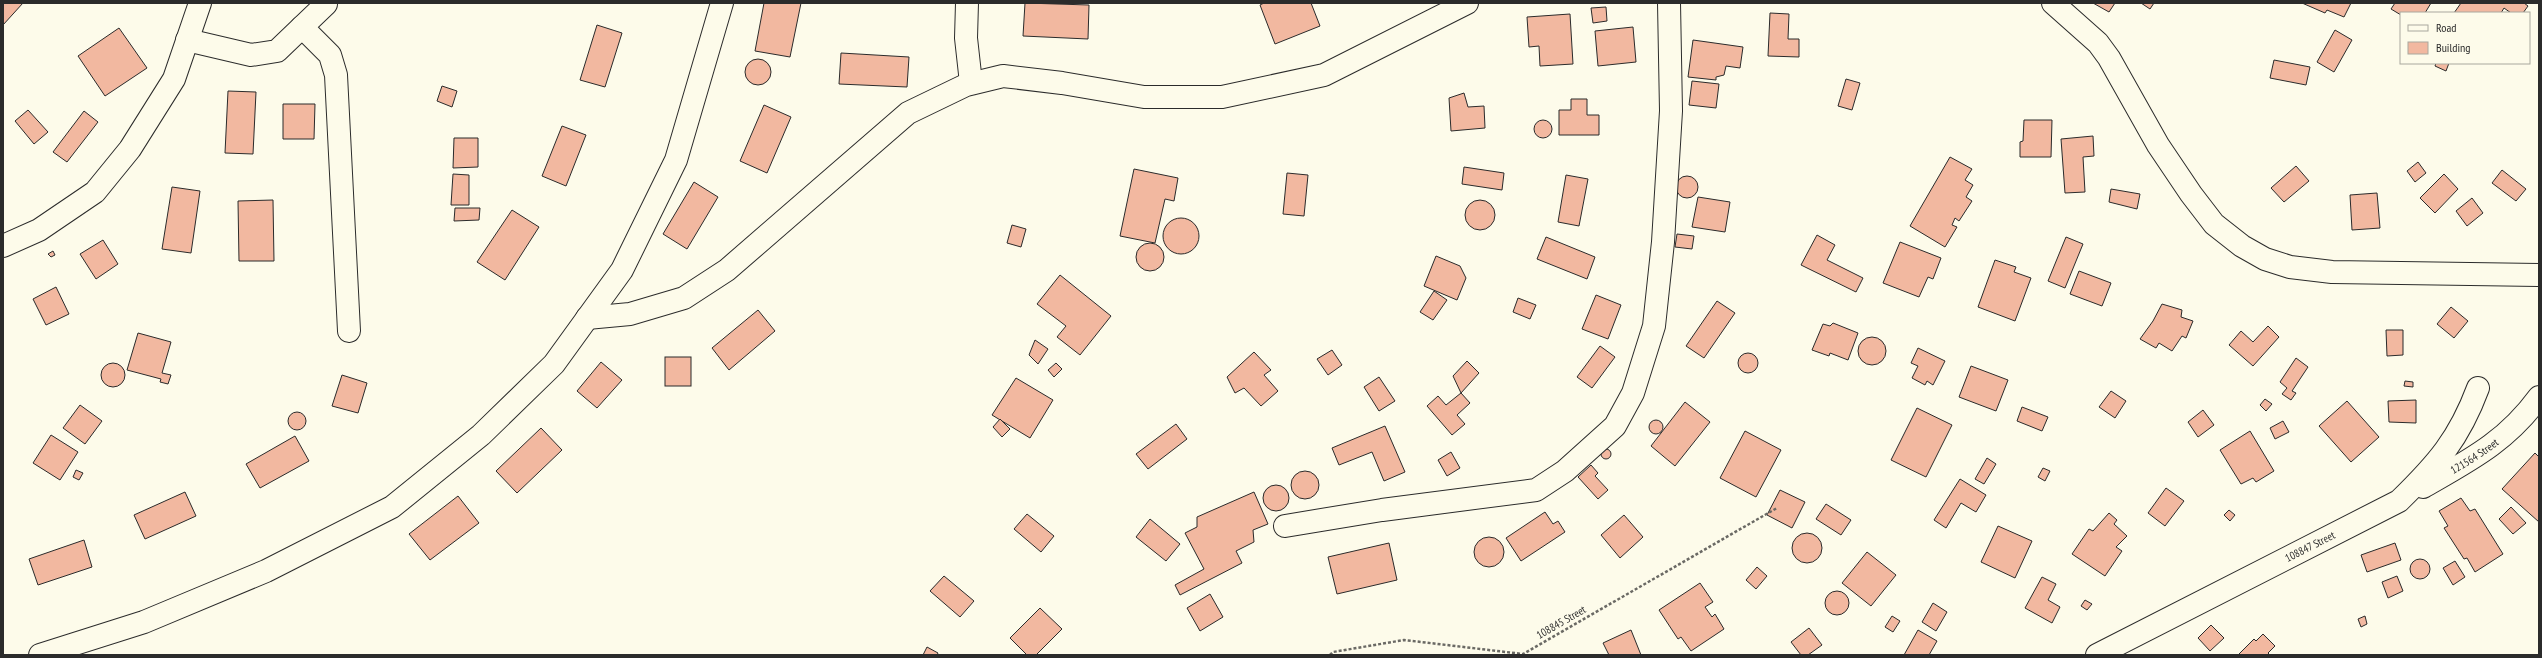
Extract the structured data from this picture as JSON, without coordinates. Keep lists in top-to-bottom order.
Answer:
{
  "streets": {
    "street": ["121564 Street", "108847 Street"],
    "path": ["108845 Street"]
  },
  "crossings": [
    ["121564 Street", "108847 Street"]
  ],
  "legend": ["Road", "Building"]
}
